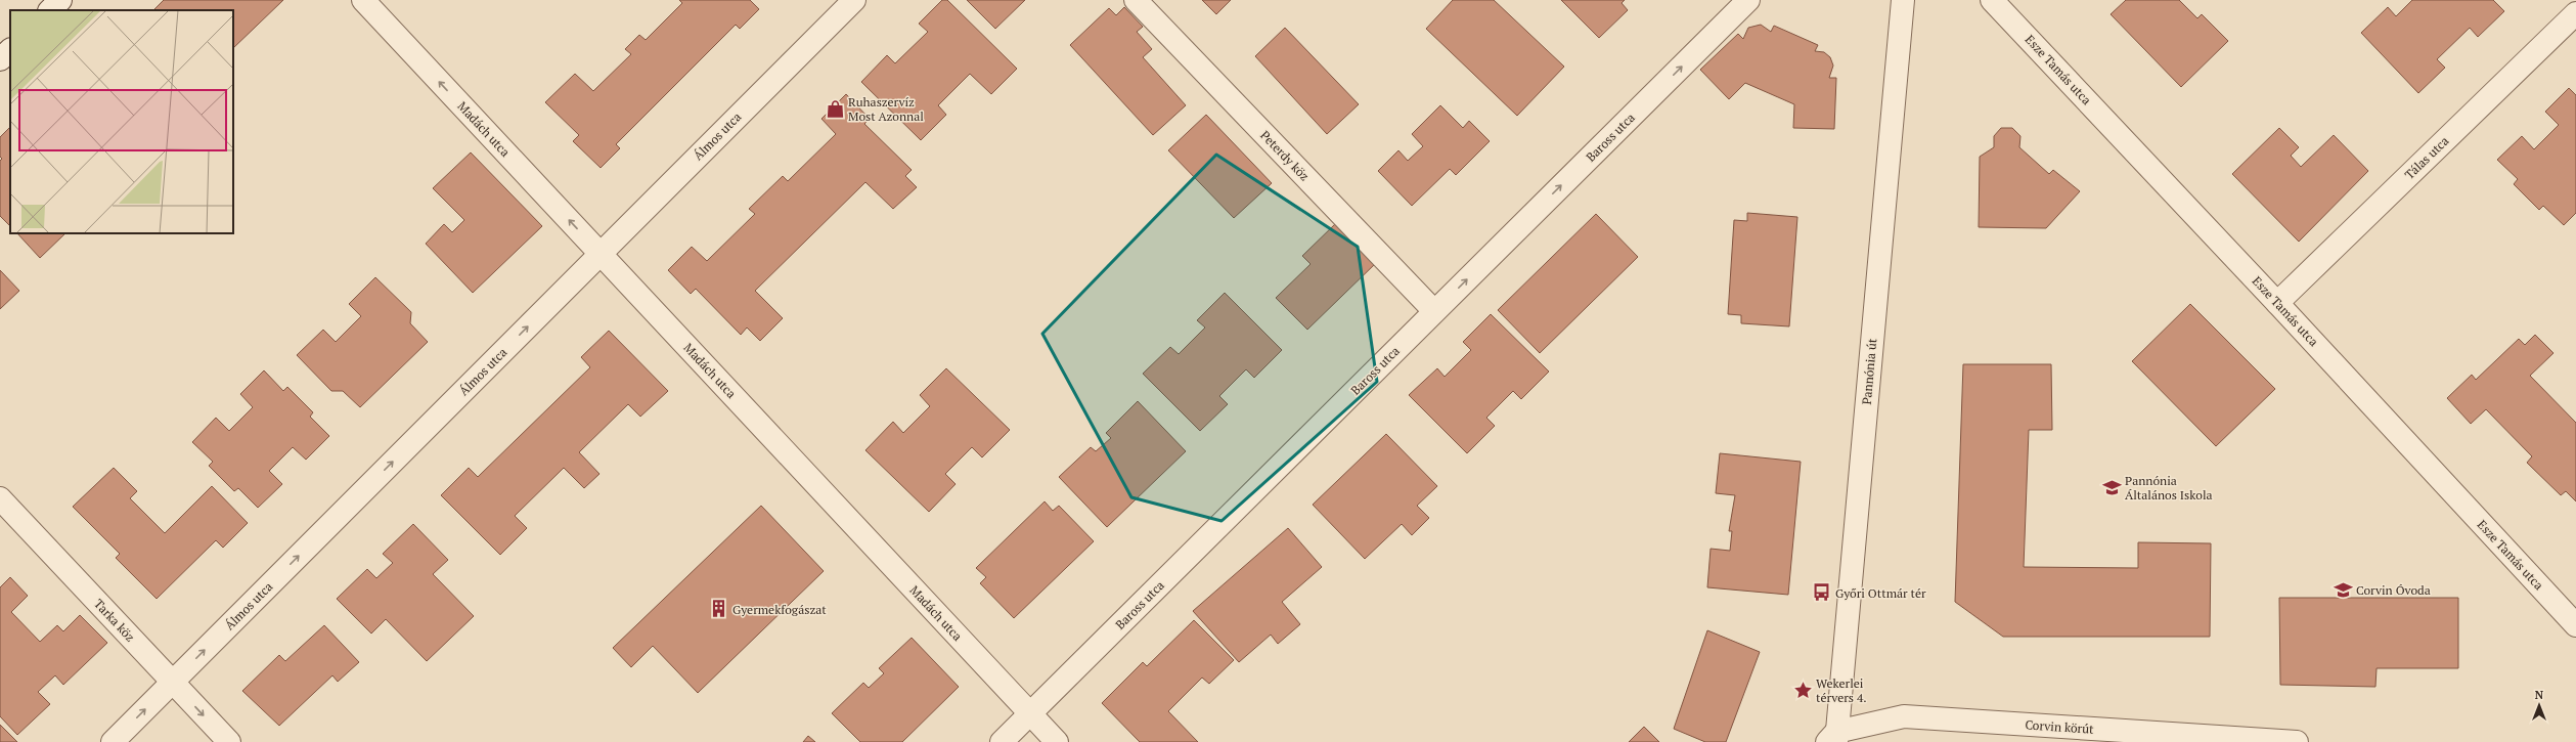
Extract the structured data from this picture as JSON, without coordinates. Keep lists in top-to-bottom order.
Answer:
{
  "streets": {
    "street": [
      "Esze Tamás utca",
      "Madách utca",
      "Álmos utca",
      "Baross utca",
      "Peterdy köz",
      "Tálas utca",
      "Pannónia út",
      "Tarka köz",
      "Corvin körút"
    ]
  },
  "crossings": [
    ["Esze Tamás utca", "Tálas utca"],
    ["Madách utca", "Álmos utca"],
    ["Madách utca", "Baross utca"],
    ["Álmos utca", "Tarka köz"],
    ["Baross utca", "Peterdy köz"],
    ["Pannónia út", "Corvin körút"]
  ],
  "one_way": ["Álmos utca", "Baross utca"],
  "places": {
    "shop": ["Ruhaszervíz Most Azonnal"],
    "school or university": ["Pannónia Általános Iskola", "Corvin Óvoda"],
    "bus stop": ["Győri Ottmár tér"],
    "building": ["Gyermekfogászat"],
    "place": ["Wekerlei térvers 4."]
  },
  "north": "top"
}
